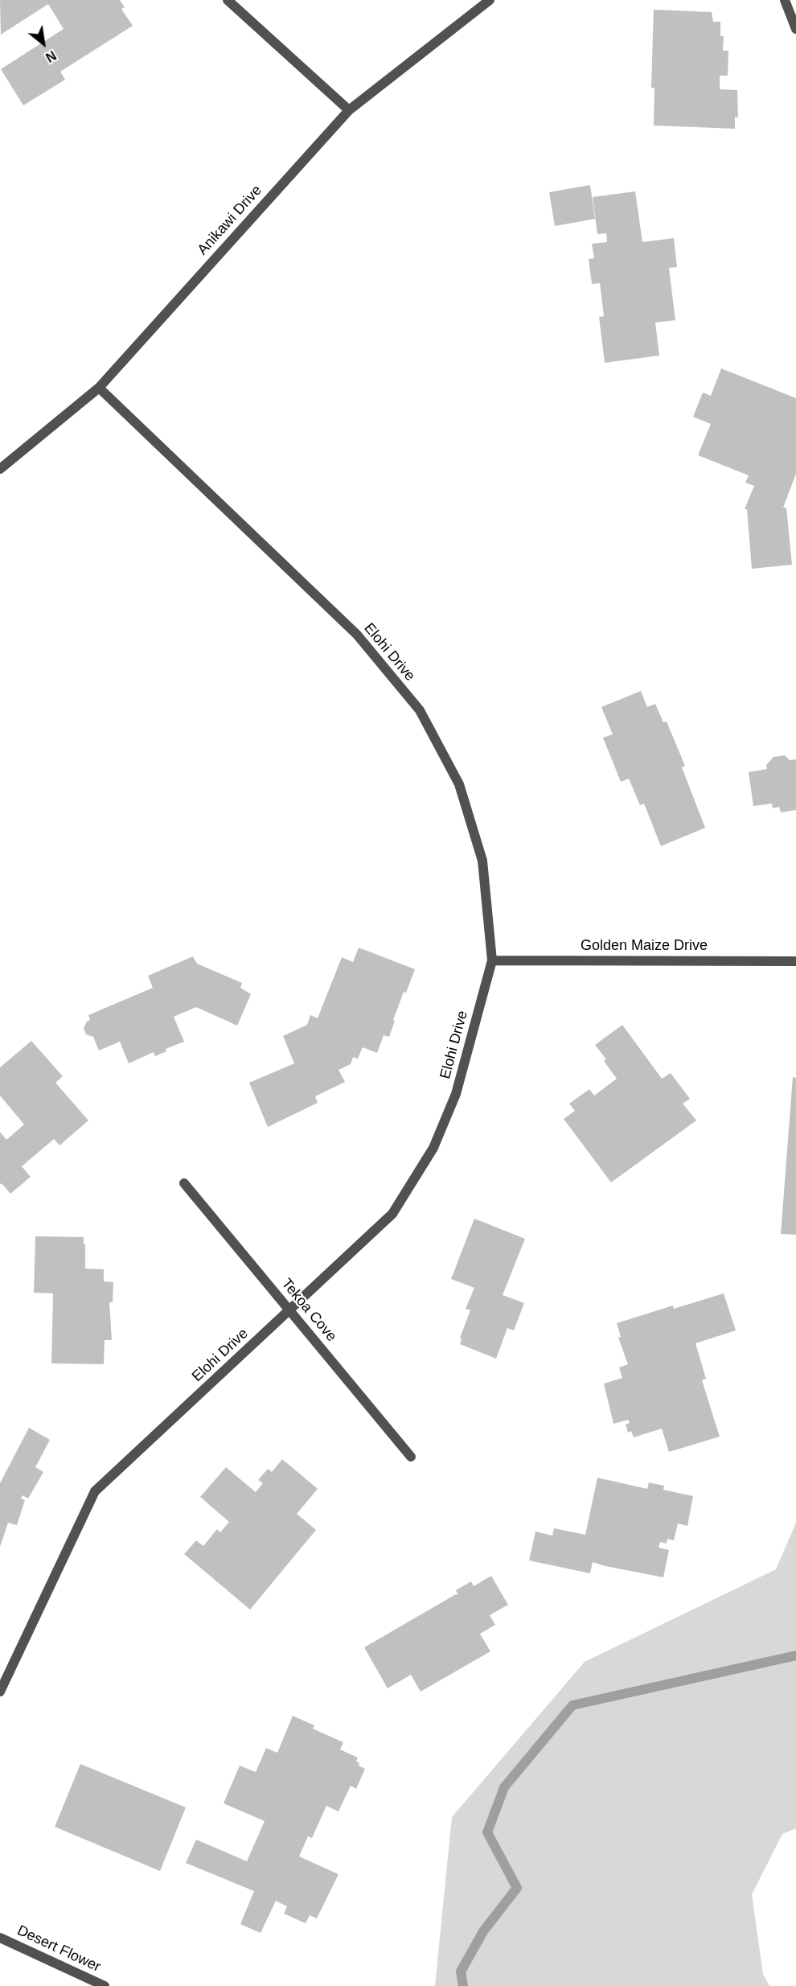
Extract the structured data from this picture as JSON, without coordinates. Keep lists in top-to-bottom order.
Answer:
{
  "streets": {
    "street": [
      "Anikawi Drive",
      "Elohi Drive",
      "Golden Maize Drive",
      "Tekoa Cove",
      "Desert Flower"
    ]
  },
  "crossings": [
    ["Anikawi Drive", "Elohi Drive"],
    ["Elohi Drive", "Golden Maize Drive"],
    ["Elohi Drive", "Tekoa Cove"]
  ],
  "north": "bottom right"
}
